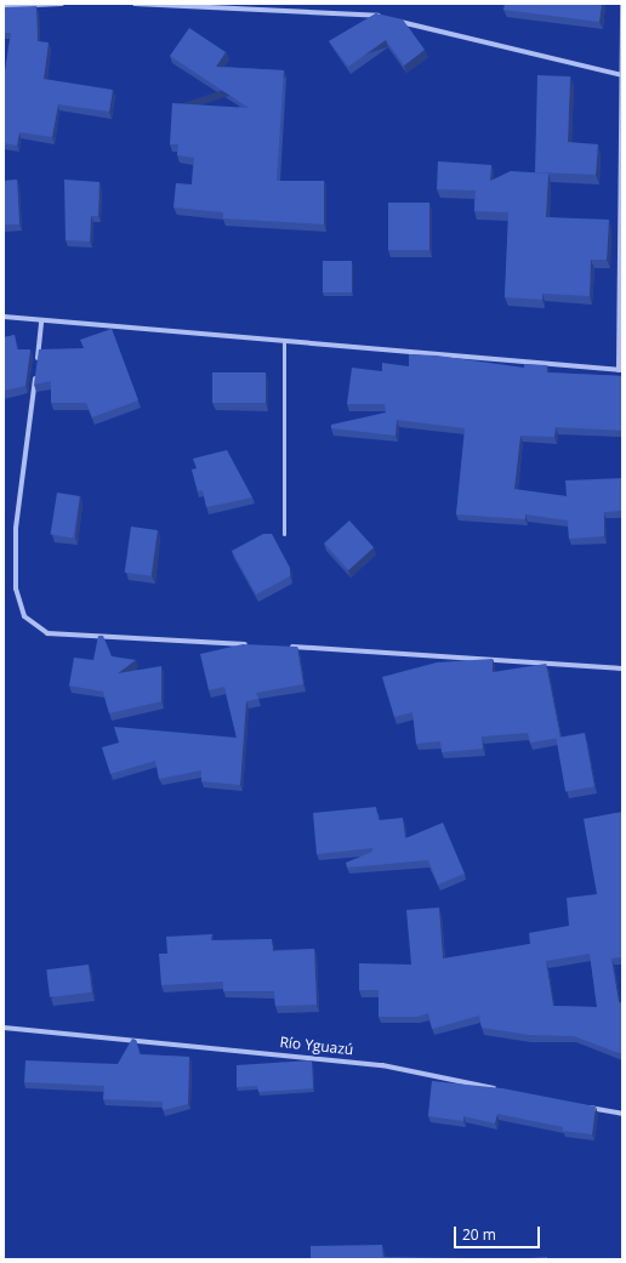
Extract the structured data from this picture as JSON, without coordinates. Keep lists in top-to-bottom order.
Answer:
{
  "streets": {
    "street": ["Río Yguazú"]
  },
  "scale_bar": "20 m"
}
